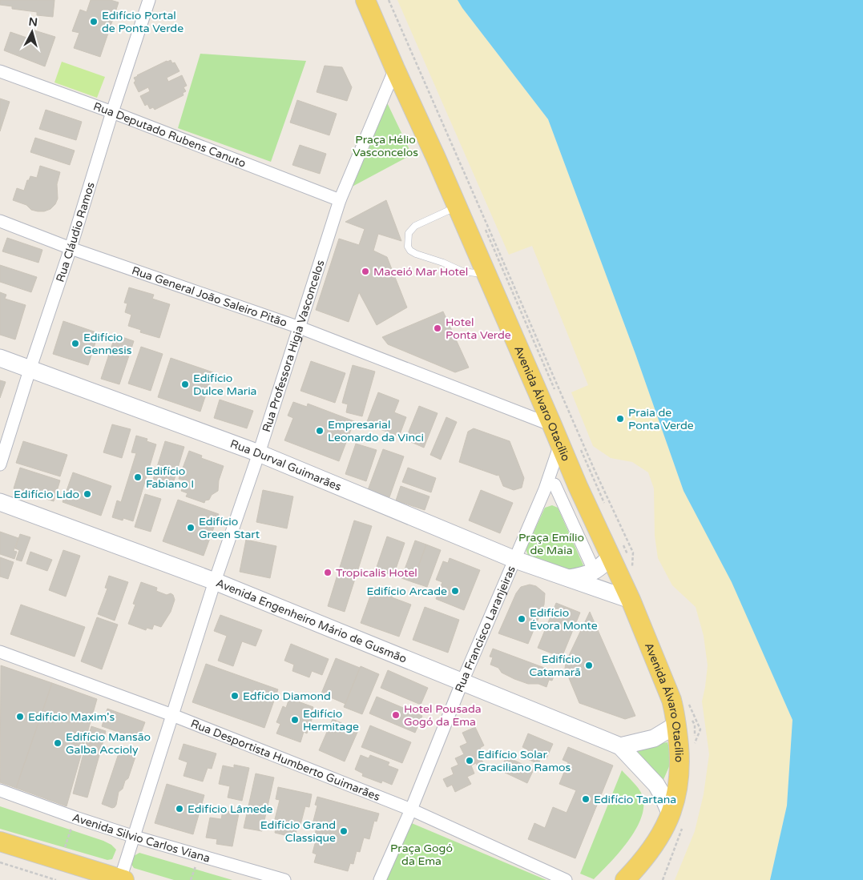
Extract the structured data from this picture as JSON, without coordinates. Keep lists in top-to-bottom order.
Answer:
{
  "streets": {
    "main road": ["Avenida Álvaro Otacílio"],
    "street": [
      "Rua Deputado Rubens Canuto",
      "Rua Cláudio Ramos",
      "Rua General João Saleiro Pitão",
      "Rua Professora Higia Vasconcelos",
      "Rua Durval Guimarães",
      "Avenida Engenheiro Mário de Gusmão",
      "Rua Francisco Laranjeiras",
      "Rua Desportista Humberto Guimarães",
      "Avenida Silvio Carlos Viana"
    ]
  },
  "crossings": [
    ["Rua Deputado Rubens Canuto", "Rua Cláudio Ramos"],
    ["Rua Deputado Rubens Canuto", "Rua Professora Higia Vasconcelos"],
    ["Rua Cláudio Ramos", "Rua General João Saleiro Pitão"],
    ["Rua Cláudio Ramos", "Rua Durval Guimarães"],
    ["Rua General João Saleiro Pitão", "Rua Professora Higia Vasconcelos"],
    ["Rua General João Saleiro Pitão", "Avenida Álvaro Otacílio"],
    ["Rua Professora Higia Vasconcelos", "Avenida Álvaro Otacílio"],
    ["Rua Professora Higia Vasconcelos", "Rua Durval Guimarães"],
    ["Rua Professora Higia Vasconcelos", "Avenida Engenheiro Mário de Gusmão"],
    ["Rua Professora Higia Vasconcelos", "Rua Desportista Humberto Guimarães"],
    ["Rua Professora Higia Vasconcelos", "Avenida Silvio Carlos Viana"],
    ["Avenida Álvaro Otacílio", "Rua Durval Guimarães"],
    ["Avenida Álvaro Otacílio", "Avenida Engenheiro Mário de Gusmão"],
    ["Avenida Álvaro Otacílio", "Rua Francisco Laranjeiras"],
    ["Rua Durval Guimarães", "Rua Francisco Laranjeiras"],
    ["Avenida Engenheiro Mário de Gusmão", "Rua Francisco Laranjeiras"],
    ["Rua Francisco Laranjeiras", "Rua Desportista Humberto Guimarães"]
  ],
  "parks": ["Praça Hélio Vasconcelos", "Praça Emílio de Maia", "Praça Gogó da Ema"],
  "places": [
    "Edifício Portal de Ponta Verde",
    "Maceió Mar Hotel",
    "Hotel Ponta Verde",
    "Edifício Gennesis",
    "Edifício Dulce Maria",
    "Praia de Ponta Verde",
    "Empresarial Leonardo da Vinci",
    "Edifício Fabiano I",
    "Edifício Lido",
    "Edifício Green Start",
    "Tropicalis Hotel",
    "Edifício Arcade",
    "Edifício Évora Monte",
    "Edifício Catamarã",
    "Edfício Diamond",
    "Hotel Pousada Gogó da Ema",
    "Edifício Maxim's",
    "Edifício Hermitage",
    "Edifício Mansão Galba Accioly",
    "Edifício Solar Graciliano Ramos",
    "Edifício Tartana",
    "Edifício Lâmede",
    "Edifício Grand Classique"
  ],
  "north": "top"
}
